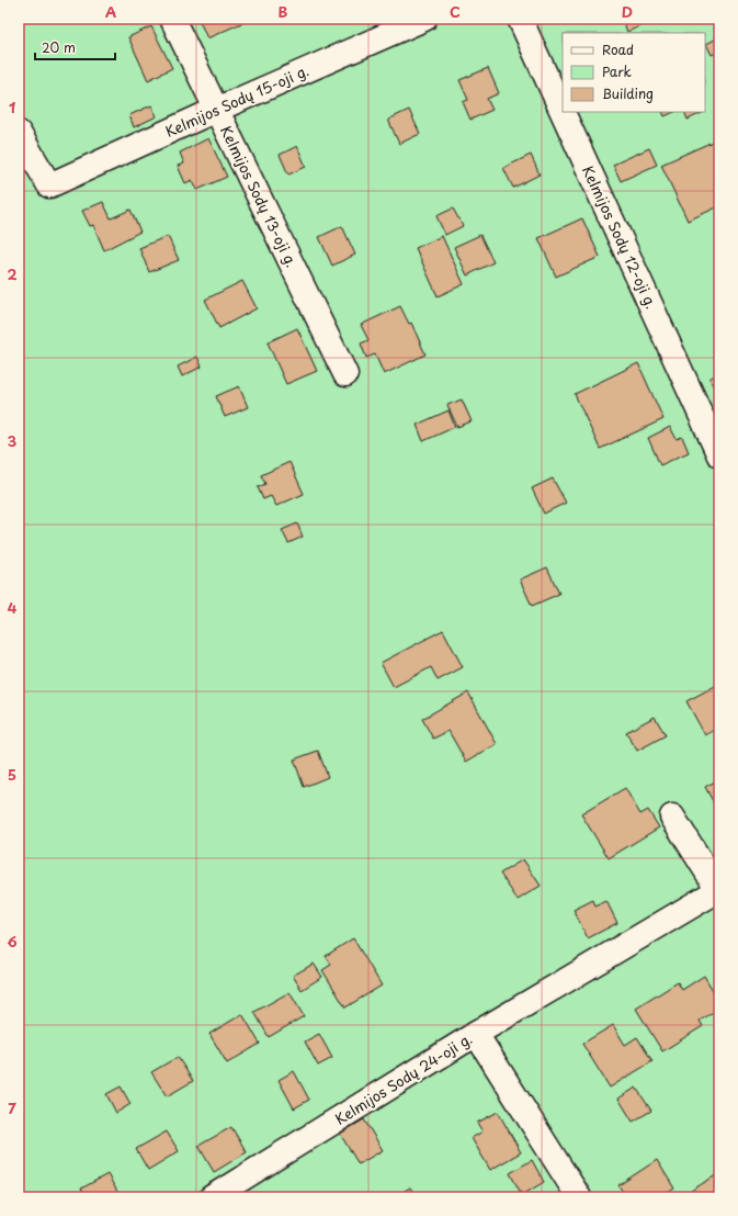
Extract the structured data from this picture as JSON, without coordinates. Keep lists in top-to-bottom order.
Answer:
{
  "streets": {
    "street": [
      "Kelmijos Sodų 15-oji g.",
      "Kelmijos Sodų 13-oji g.",
      "Kelmijos Sodų 12-oji g.",
      "Kelmijos Sodų 24-oji g."
    ]
  },
  "crossings": [
    ["Kelmijos Sodų 15-oji g.", "Kelmijos Sodų 13-oji g."]
  ],
  "legend": ["Road", "Park", "Building"],
  "scale_bar": "20 m",
  "grid": {
    "columns": [
      "A",
      "B",
      "C",
      "D"
    ],
    "rows": [
      "1",
      "2",
      "3",
      "4",
      "5",
      "6",
      "7"
    ]
  }
}
